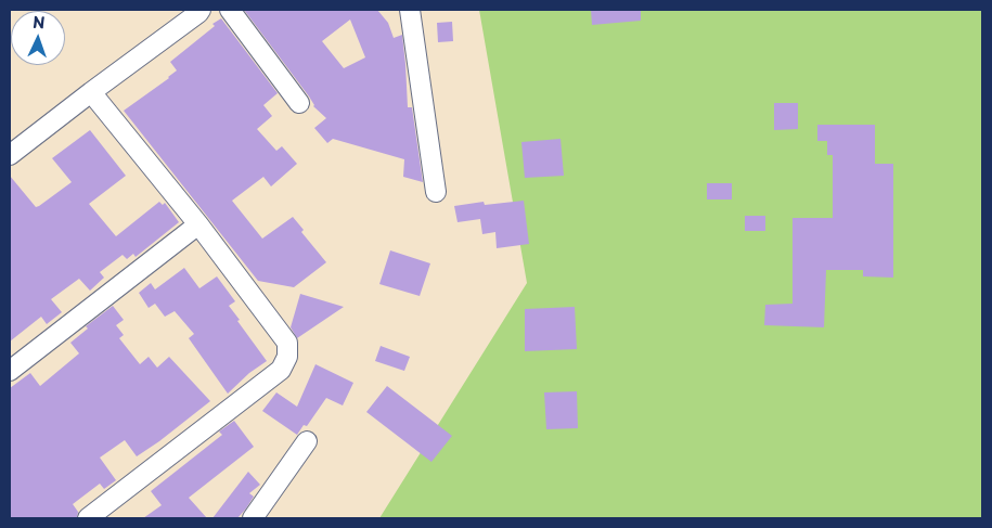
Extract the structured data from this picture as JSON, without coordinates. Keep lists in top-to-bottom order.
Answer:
{
  "north": "top"
}
